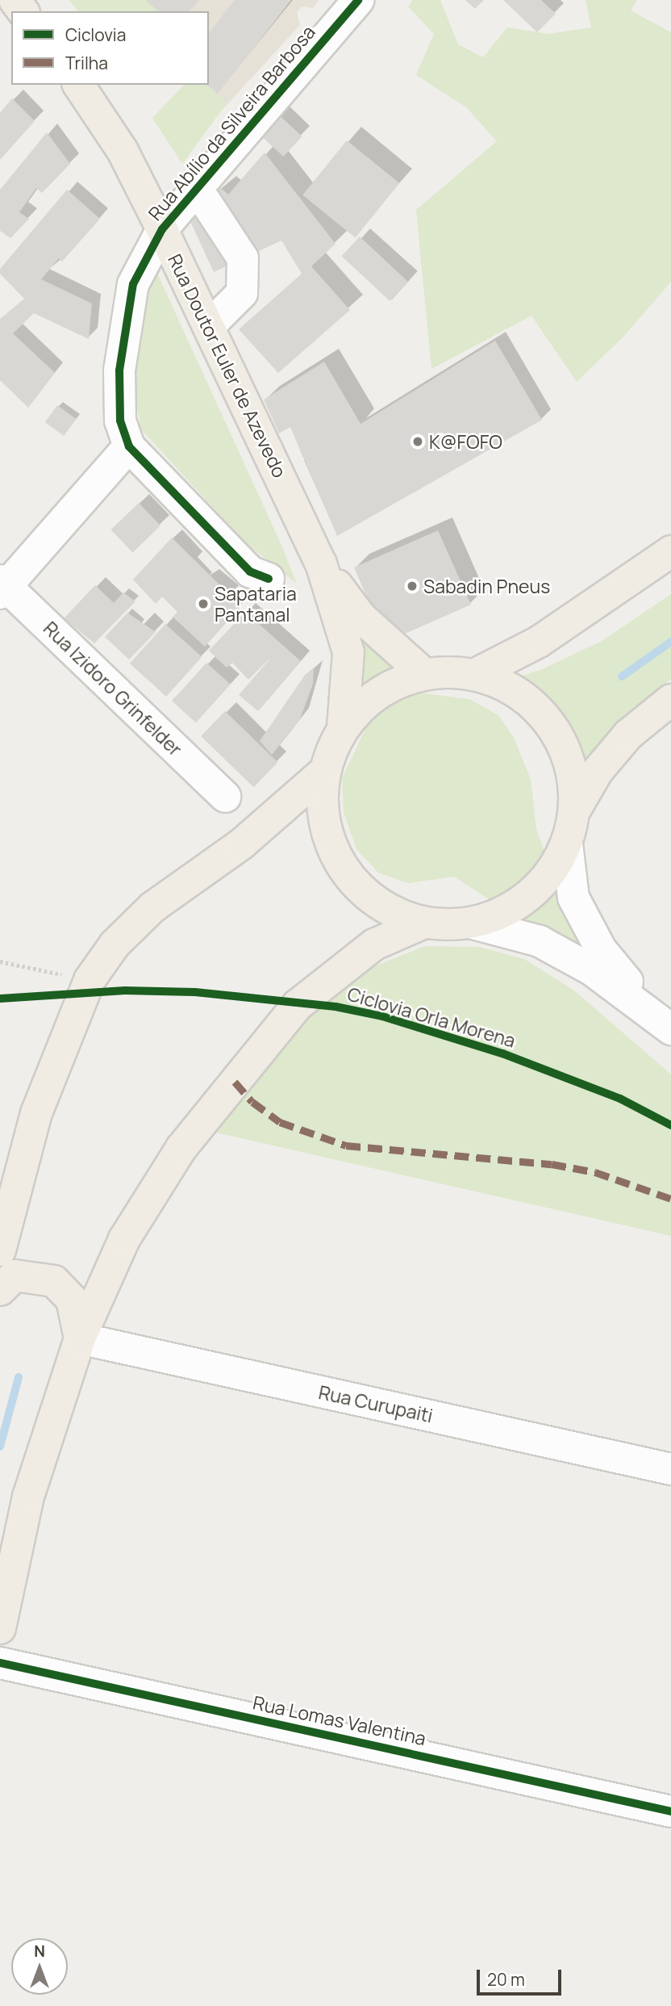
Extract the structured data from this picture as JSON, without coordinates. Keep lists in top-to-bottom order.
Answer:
{
  "streets": {
    "main road": ["Rua Doutor Euler de Azevedo"],
    "street": [
      "Rua Abílio da Silveira Barbosa",
      "Rua Izidoro Grinfelder",
      "Rua Curupaiti",
      "Rua Lomas Valentina"
    ],
    "cycle path": ["Ciclovia Orla Morena"]
  },
  "crossings": [
    ["Rua Abílio da Silveira Barbosa", "Rua Doutor Euler de Azevedo"]
  ],
  "places": ["K@FOFO", "Sabadin Pneus", "Sapataria Pantanal"],
  "legend": ["Ciclovia", "Trilha"],
  "scale_bar": "20 m",
  "north": "top"
}
